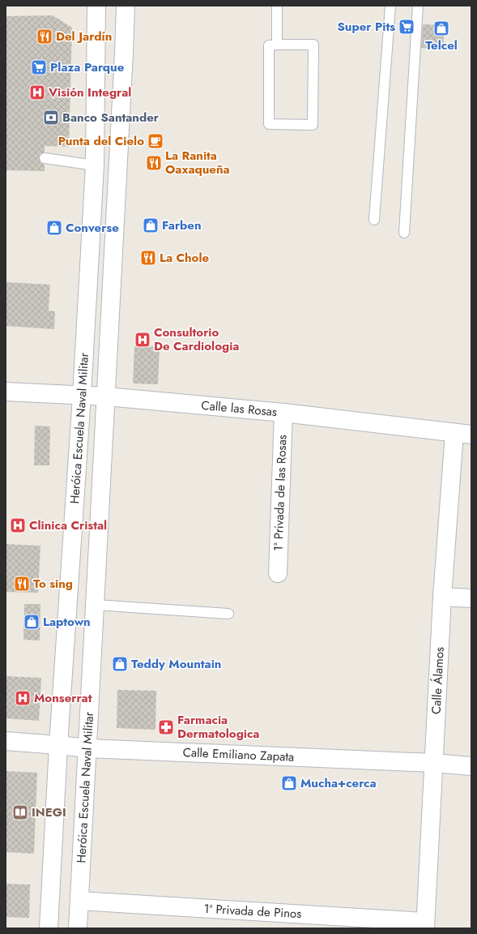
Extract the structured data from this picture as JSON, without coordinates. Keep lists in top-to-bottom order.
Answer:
{
  "streets": {
    "street": [
      "Calle las Rosas",
      "Heróica Escuela Naval Militar",
      "1ª Privada de las Rosas",
      "Calle Álamos",
      "Calle Emiliano Zapata",
      "1ª Privada de Pinos"
    ]
  },
  "crossings": [
    ["Calle las Rosas", "Heróica Escuela Naval Militar"],
    ["Calle las Rosas", "1ª Privada de las Rosas"],
    ["Calle las Rosas", "Calle Álamos"],
    ["Heróica Escuela Naval Militar", "Calle Emiliano Zapata"],
    ["Heróica Escuela Naval Militar", "1ª Privada de Pinos"],
    ["Calle Álamos", "Calle Emiliano Zapata"],
    ["Calle Álamos", "1ª Privada de Pinos"]
  ],
  "places": {
    "supermarket": ["Super Pits", "Plaza Parque"],
    "shop": [
      "Telcel",
      "Farben",
      "Converse",
      "Laptown",
      "Teddy Mountain",
      "Mucha+cerca"
    ],
    "restaurant": [
      "Del Jardín",
      "La Ranita Oaxaqueña",
      "La Chole",
      "To sing"
    ],
    "hospital": [
      "Visión Integral",
      "Consultorio De Cardiologia",
      "Clinica Cristal",
      "Monserrat"
    ],
    "bank": ["Banco Santander"],
    "cafe": ["Punta del Cielo"],
    "pharmacy": ["Farmacia Dermatologica"],
    "library": ["INEGI"]
  }
}
